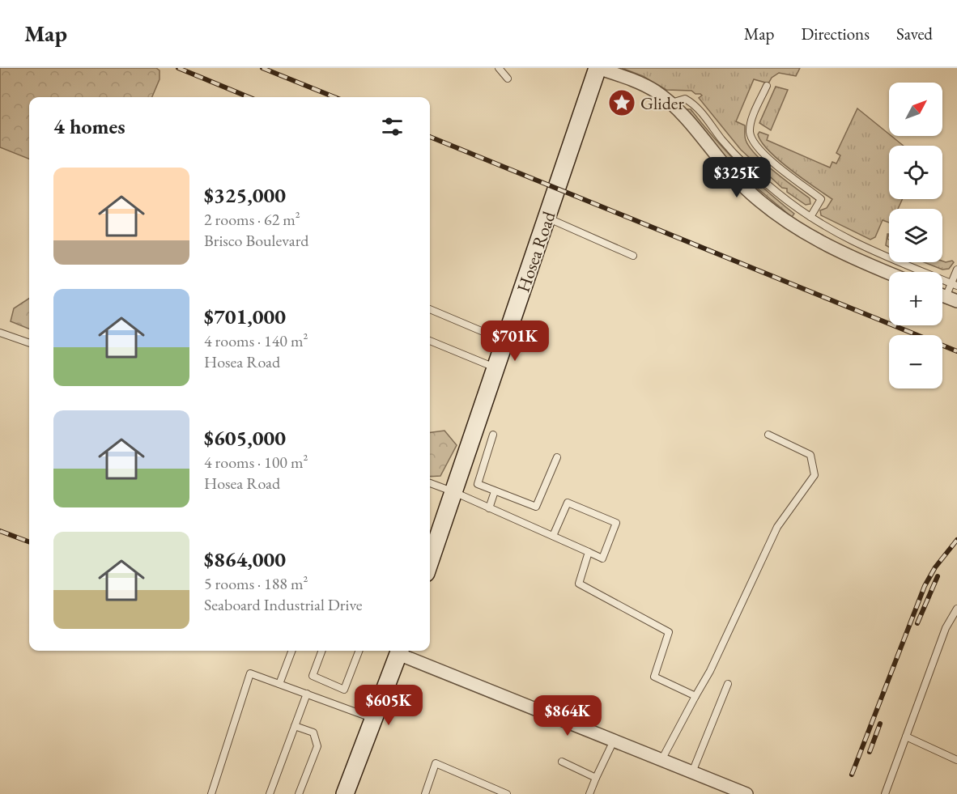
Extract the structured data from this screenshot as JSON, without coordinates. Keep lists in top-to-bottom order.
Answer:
{
  "streets": {
    "street": ["Hosea Road"]
  },
  "places": {
    "place": ["Glider"]
  },
  "north": "top right",
  "page": {
    "header": "Map",
    "nav": ["Map", "Directions", "Saved"],
    "map_buttons": ["+", "−"],
    "heading": "4 homes",
    "list": [
      {
        "name": "$325,000",
        "note": "2 rooms · 62 m² · Brisco Boulevard"
      },
      {
        "name": "$701,000",
        "note": "4 rooms · 140 m² · Hosea Road"
      },
      {
        "name": "$605,000",
        "note": "4 rooms · 100 m² · Hosea Road"
      },
      {
        "name": "$864,000",
        "note": "5 rooms · 188 m² · Seaboard Industrial Drive"
      }
    ],
    "price": [
      "$325K",
      "$701K",
      "$605K",
      "$864K"
    ]
  }
}
